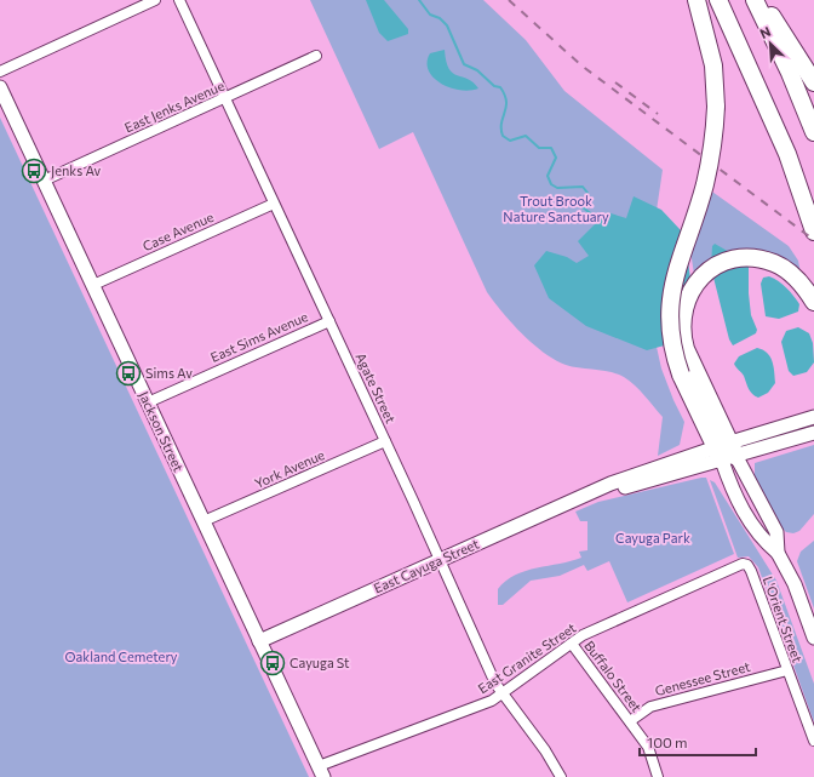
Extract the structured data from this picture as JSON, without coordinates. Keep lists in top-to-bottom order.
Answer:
{
  "streets": {
    "street": [
      "East Jenks Avenue",
      "Case Avenue",
      "East Sims Avenue",
      "Agate Street",
      "Jackson Street",
      "York Avenue",
      "East Cayuga Street",
      "L'Orient Street",
      "East Granite Street",
      "Buffalo Street",
      "Genessee Street"
    ]
  },
  "crossings": [
    ["East Jenks Avenue", "Agate Street"],
    ["East Jenks Avenue", "Jackson Street"],
    ["Case Avenue", "Agate Street"],
    ["Case Avenue", "Jackson Street"],
    ["East Sims Avenue", "Agate Street"],
    ["East Sims Avenue", "Jackson Street"],
    ["Agate Street", "York Avenue"],
    ["Agate Street", "East Cayuga Street"],
    ["Agate Street", "East Granite Street"],
    ["Jackson Street", "York Avenue"],
    ["Jackson Street", "East Cayuga Street"],
    ["Jackson Street", "East Granite Street"],
    ["L'Orient Street", "East Granite Street"],
    ["L'Orient Street", "Genessee Street"],
    ["East Granite Street", "Buffalo Street"],
    ["Buffalo Street", "Genessee Street"]
  ],
  "parks": ["Trout Brook Nature Sanctuary", "Cayuga Park", "Oakland Cemetery"],
  "places": {
    "bus stop": ["Jenks Av", "Sims Av", "Cayuga St"]
  },
  "scale_bar": "100 m",
  "north": "top left"
}
